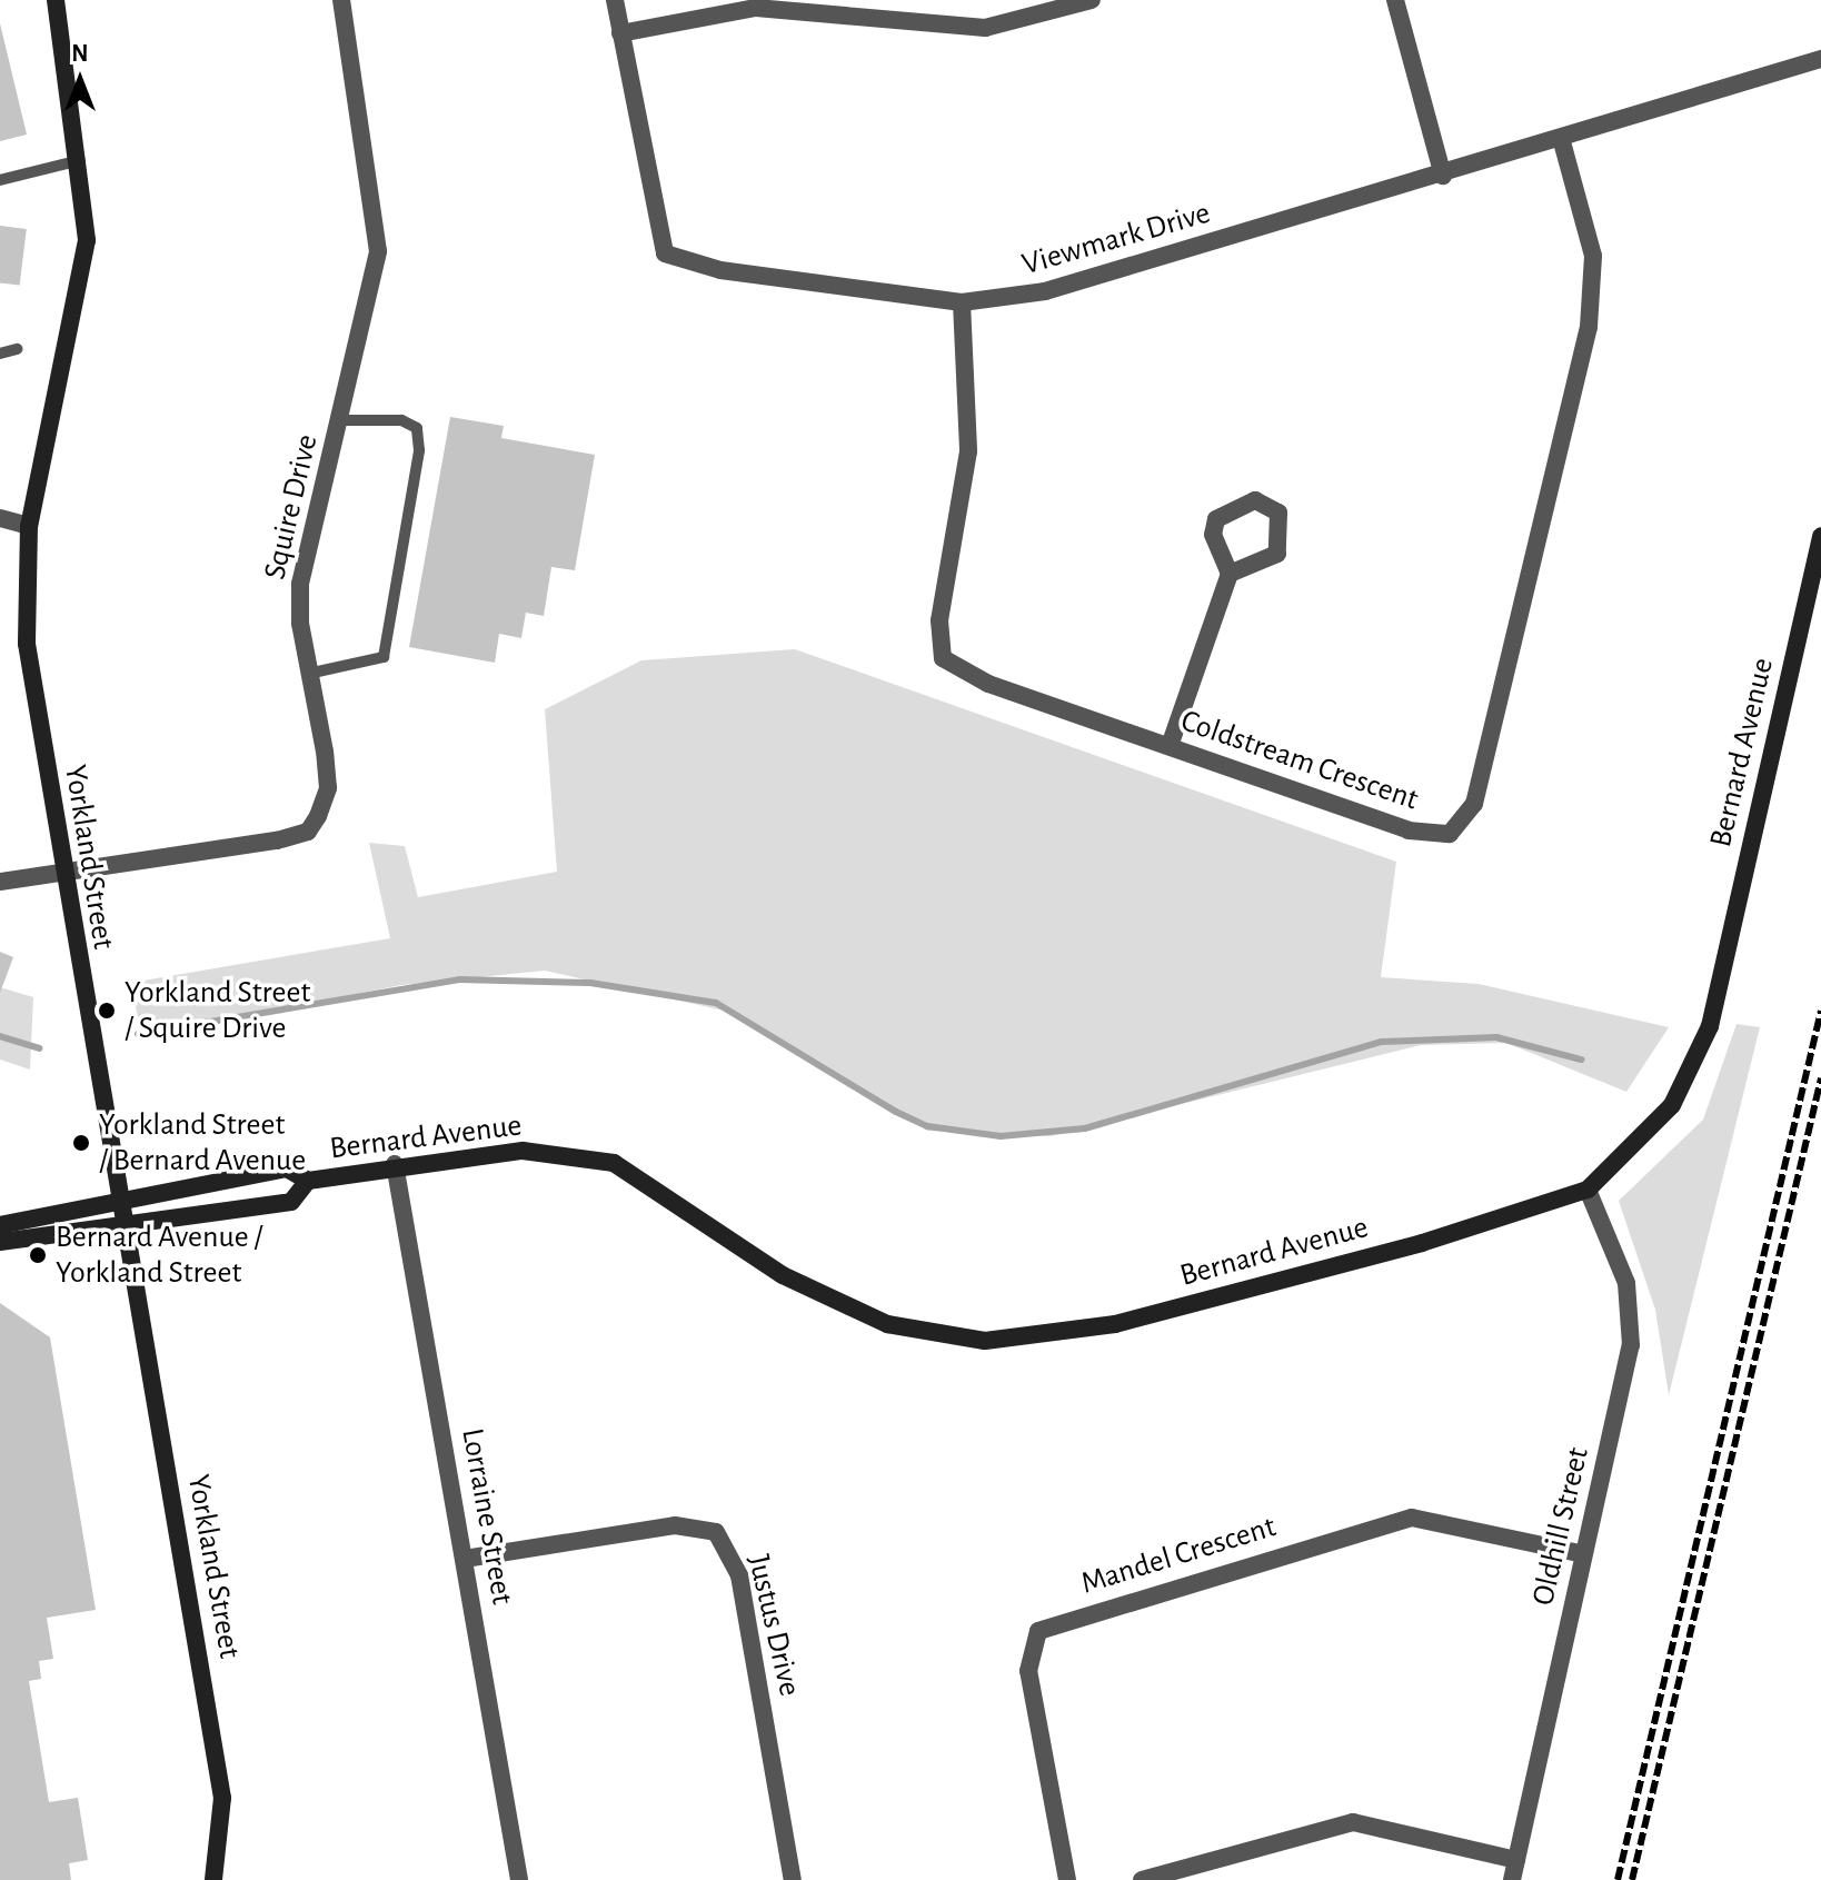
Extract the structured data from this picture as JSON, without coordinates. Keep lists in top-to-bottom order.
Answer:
{
  "streets": {
    "street": [
      "Viewmark Drive",
      "Squire Drive",
      "Bernard Avenue",
      "Coldstream Crescent",
      "Yorkland Street",
      "Lorraine Street",
      "Oldhill Street",
      "Mandel Crescent",
      "Justus Drive"
    ]
  },
  "crossings": [
    ["Viewmark Drive", "Coldstream Crescent"],
    ["Squire Drive", "Yorkland Street"],
    ["Bernard Avenue", "Yorkland Street"],
    ["Bernard Avenue", "Lorraine Street"],
    ["Bernard Avenue", "Oldhill Street"],
    ["Lorraine Street", "Justus Drive"],
    ["Oldhill Street", "Mandel Crescent"]
  ],
  "places": ["Yorkland Street / Squire Drive", "Yorkland Street / Bernard Avenue", "Bernard Avenue / Yorkland Street"],
  "north": "top"
}
